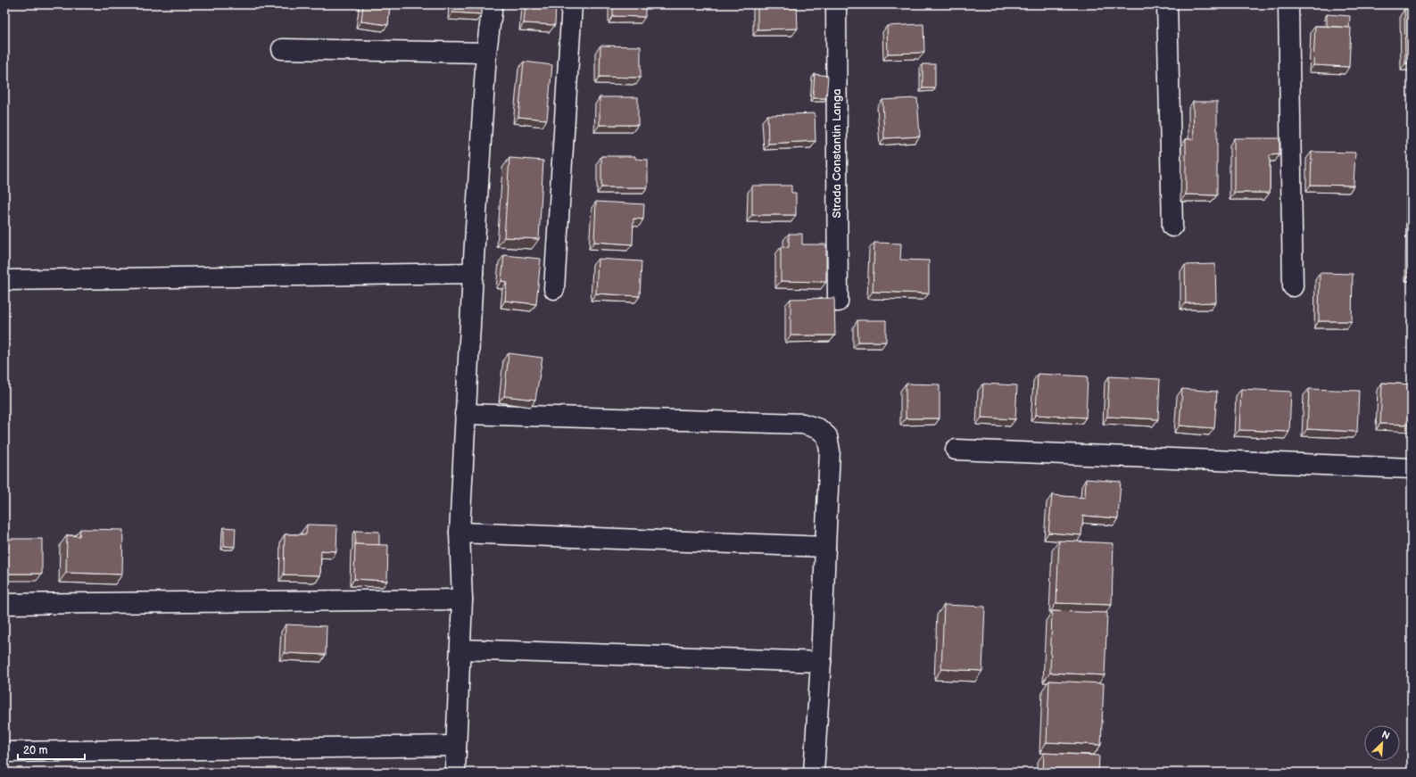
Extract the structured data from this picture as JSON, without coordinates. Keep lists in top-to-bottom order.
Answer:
{
  "streets": {
    "street": ["Strada Constantin Langa"]
  },
  "scale_bar": "20 m",
  "north": "top right"
}
